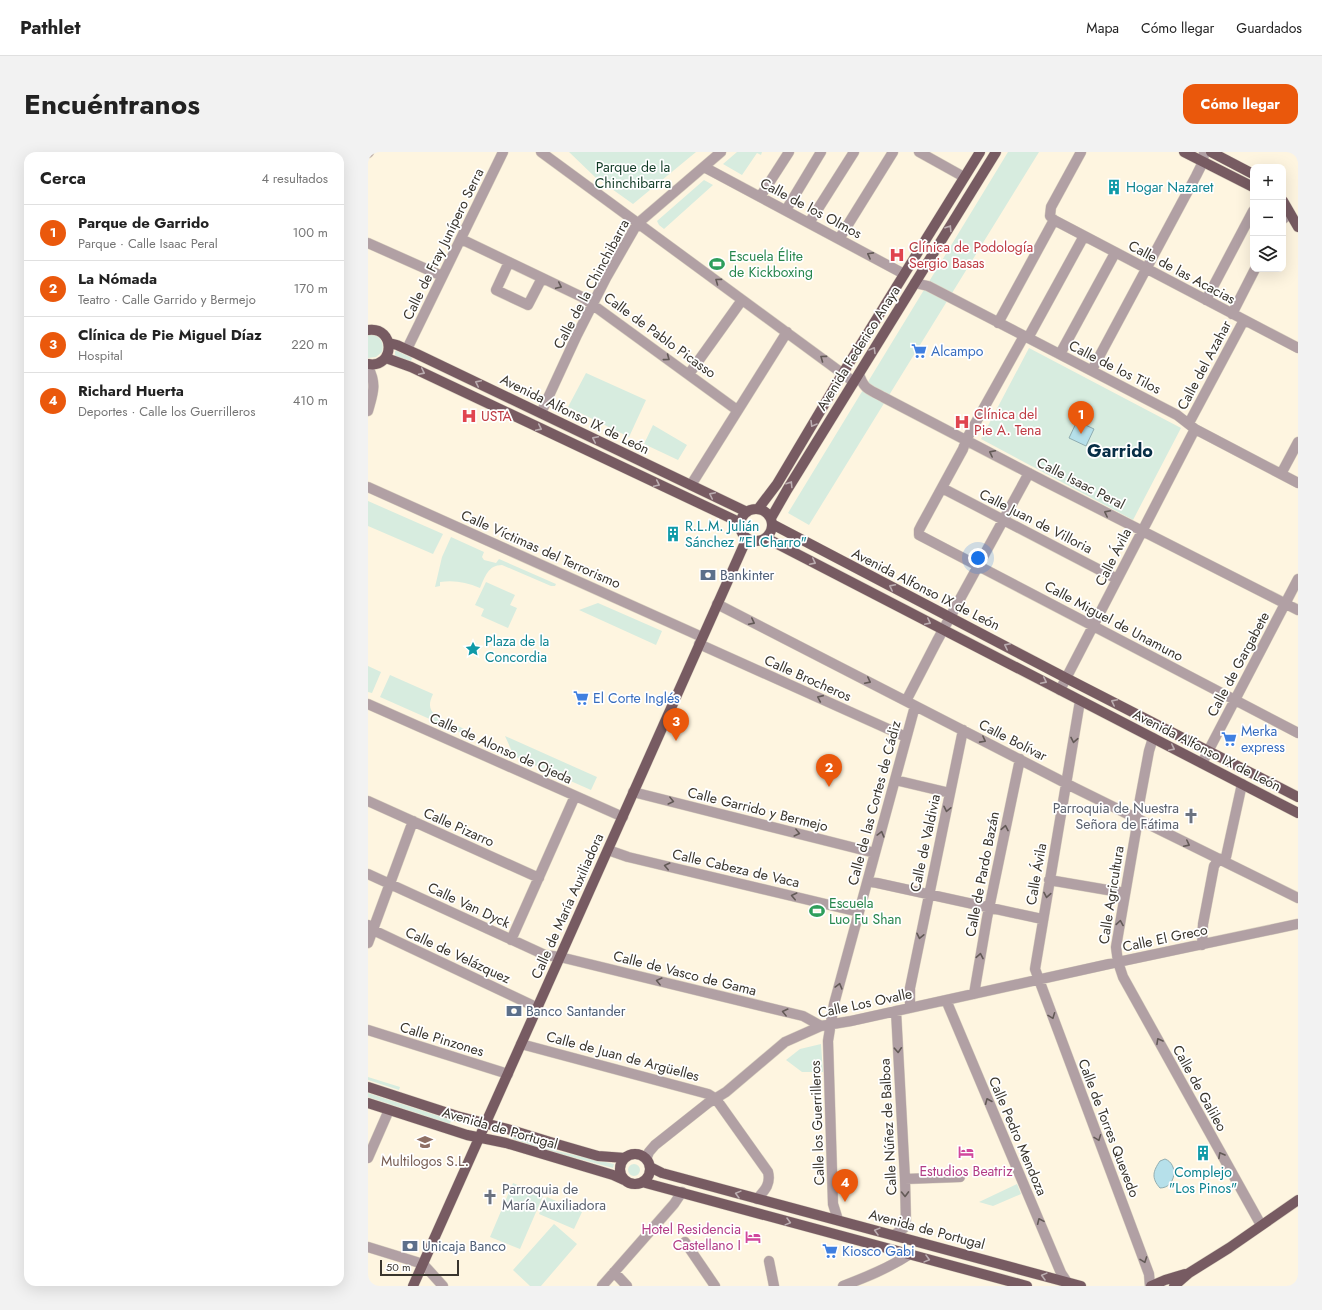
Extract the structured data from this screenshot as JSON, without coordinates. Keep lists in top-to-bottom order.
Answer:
{
  "streets": {
    "main road": [
      "Avenida Federico Anaya",
      "Avenida Alfonso IX de León",
      "Calle de María Auxiliadora",
      "Avenida de Portugal"
    ],
    "street": [
      "Calle de los Olmos",
      "Calle de Fray Junípero Serra",
      "Calle de las Acacias",
      "Calle de la Chinchibarra",
      "Calle de Pablo Picasso",
      "Calle del Azahar",
      "Calle de los Tilos",
      "Calle Isaac Peral",
      "Calle Juan de Villoria",
      "Calle Víctimas del Terrorismo",
      "Calle Ávila",
      "Calle Miguel de Unamuno",
      "Calle de Gargabete",
      "Calle Brocheros",
      "Calle Bolívar",
      "Calle de Alonso de Ojeda",
      "Calle de las Cortes de Cádiz",
      "Calle Garrido y Bermejo",
      "Calle Pizarro",
      "Calle de Valdivia",
      "Calle Cabeza de Vaca",
      "Calle de Pardo Bazán",
      "Calle Agricultura",
      "Calle Van Dyck",
      "Calle El Greco",
      "Calle de Velázquez",
      "Calle de Vasco de Gama",
      "Calle Los Ovalle",
      "Calle Pinzones",
      "Calle de Juan de Argüelles",
      "Calle de Galileo",
      "Calle los Guerrilleros",
      "Calle Núñez de Balboa",
      "Calle de Torres Quevedo",
      "Calle Pedro Mendoza"
    ]
  },
  "crossings": [
    ["Calle de los Olmos", "Calle de la Chinchibarra"],
    ["Calle de los Olmos", "Avenida Federico Anaya"],
    ["Calle de Fray Junípero Serra", "Calle de Pablo Picasso"],
    ["Calle de Fray Junípero Serra", "Avenida Alfonso IX de León"],
    ["Calle de las Acacias", "Calle del Azahar"],
    ["Calle de la Chinchibarra", "Calle de Pablo Picasso"],
    ["Calle de la Chinchibarra", "Avenida Alfonso IX de León"],
    ["Calle de la Chinchibarra", "Calle Isaac Peral"],
    ["Avenida Federico Anaya", "Calle de los Tilos"],
    ["Avenida Federico Anaya", "Avenida Alfonso IX de León"],
    ["Avenida Federico Anaya", "Calle Isaac Peral"],
    ["Avenida Federico Anaya", "Calle de María Auxiliadora"],
    ["Calle del Azahar", "Calle de los Tilos"],
    ["Calle del Azahar", "Calle Ávila"],
    ["Calle de los Tilos", "Calle Ávila"],
    ["Avenida Alfonso IX de León", "Calle Ávila"],
    ["Avenida Alfonso IX de León", "Calle de Gargabete"],
    ["Avenida Alfonso IX de León", "Calle de las Cortes de Cádiz"],
    ["Avenida Alfonso IX de León", "Calle Agricultura"],
    ["Avenida Alfonso IX de León", "Calle de María Auxiliadora"],
    ["Calle Isaac Peral", "Calle Ávila"],
    ["Calle Isaac Peral", "Calle de Gargabete"],
    ["Calle Isaac Peral", "Calle de las Cortes de Cádiz"],
    ["Calle Juan de Villoria", "Calle Ávila"],
    ["Calle Juan de Villoria", "Calle Miguel de Unamuno"],
    ["Calle Juan de Villoria", "Calle de las Cortes de Cádiz"],
    ["Calle Víctimas del Terrorismo", "Calle Brocheros"],
    ["Calle Víctimas del Terrorismo", "Calle de María Auxiliadora"],
    ["Calle Ávila", "Calle Miguel de Unamuno"],
    ["Calle Ávila", "Calle Bolívar"],
    ["Calle Ávila", "Calle El Greco"],
    ["Calle Ávila", "Calle Los Ovalle"],
    ["Calle Ávila", "Calle de Torres Quevedo"],
    ["Calle Miguel de Unamuno", "Calle de Gargabete"],
    ["Calle Miguel de Unamuno", "Calle de las Cortes de Cádiz"],
    ["Calle Brocheros", "Calle de las Cortes de Cádiz"],
    ["Calle Brocheros", "Calle de María Auxiliadora"],
    ["Calle Bolívar", "Calle de las Cortes de Cádiz"],
    ["Calle Bolívar", "Calle de Valdivia"],
    ["Calle Bolívar", "Calle de Pardo Bazán"],
    ["Calle Bolívar", "Calle Agricultura"],
    ["Calle Bolívar", "Calle de María Auxiliadora"],
    ["Calle de Alonso de Ojeda", "Calle de María Auxiliadora"],
    ["Calle de las Cortes de Cádiz", "Calle Garrido y Bermejo"],
    ["Calle de las Cortes de Cádiz", "Calle Cabeza de Vaca"],
    ["Calle de las Cortes de Cádiz", "Calle de Vasco de Gama"],
    ["Calle de las Cortes de Cádiz", "Calle Los Ovalle"],
    ["Calle de las Cortes de Cádiz", "Calle los Guerrilleros"],
    ["Calle Garrido y Bermejo", "Calle de María Auxiliadora"],
    ["Calle de Valdivia", "Calle Los Ovalle"],
    ["Calle Cabeza de Vaca", "Calle de María Auxiliadora"],
    ["Calle de Pardo Bazán", "Calle Los Ovalle"],
    ["Calle Agricultura", "Calle El Greco"],
    ["Calle Agricultura", "Calle de Galileo"],
    ["Calle Van Dyck", "Calle de María Auxiliadora"],
    ["Calle Van Dyck", "Calle de Vasco de Gama"],
    ["Calle de María Auxiliadora", "Calle de Velázquez"],
    ["Calle de María Auxiliadora", "Calle de Vasco de Gama"],
    ["Calle de María Auxiliadora", "Calle Pinzones"],
    ["Calle de María Auxiliadora", "Calle de Juan de Argüelles"],
    ["Calle de María Auxiliadora", "Avenida de Portugal"],
    ["Calle El Greco", "Calle Los Ovalle"],
    ["Calle El Greco", "Calle de Galileo"],
    ["Calle El Greco", "Calle de Torres Quevedo"],
    ["Calle de Vasco de Gama", "Calle Los Ovalle"],
    ["Calle de Vasco de Gama", "Calle los Guerrilleros"],
    ["Calle Los Ovalle", "Calle de Juan de Argüelles"],
    ["Calle Los Ovalle", "Calle los Guerrilleros"],
    ["Calle Los Ovalle", "Calle Núñez de Balboa"],
    ["Calle Los Ovalle", "Avenida de Portugal"],
    ["Calle Los Ovalle", "Calle de Torres Quevedo"],
    ["Calle Los Ovalle", "Calle Pedro Mendoza"],
    ["Calle los Guerrilleros", "Avenida de Portugal"],
    ["Calle Núñez de Balboa", "Avenida de Portugal"],
    ["Avenida de Portugal", "Calle Pedro Mendoza"]
  ],
  "one_way": [
    "Calle de Pablo Picasso",
    "Calle Isaac Peral",
    "Calle Brocheros",
    "Calle Bolívar",
    "Calle Garrido y Bermejo",
    "Calle de Valdivia",
    "Calle Cabeza de Vaca",
    "Calle de Pardo Bazán",
    "Calle de Vasco de Gama",
    "Calle de Galileo",
    "Calle Núñez de Balboa",
    "Calle de Torres Quevedo",
    "Calle Pedro Mendoza"
  ],
  "districts": ["Garrido"],
  "parks": ["Parque de la Chinchibarra"],
  "places": {
    "building": ["Hogar Nazaret", "R.L.M. Julián Sánchez \"El Charro\"", "Complejo \"Los Pinos\""],
    "hospital": ["Clínica de Podología Sergio Basas", "USTA", "Clínica del Pie A. Tena"],
    "sports": ["Escuela Élite de Kickboxing", "Escuela Luo Fu Shan"],
    "supermarket": [
      "Alcampo",
      "El Corte Inglés",
      "Merka express",
      "Kiosco Gabi"
    ],
    "bank": ["Bankinter", "Banco Santander", "Unicaja Banco"],
    "place": ["Plaza de la Concordia"],
    "church": ["Parroquia de Nuestra Señora de Fátima", "Parroquia de María Auxiliadora"],
    "school or university": ["Multilogos S.L."],
    "hotel": ["Estudios Beatriz", "Hotel Residencia Castellano I"]
  },
  "scale_bar": "50 m",
  "page": {
    "header": "Pathlet",
    "nav": ["Mapa", "Cómo llegar", "Guardados"],
    "title": "Encuéntranos",
    "buttons": "Cómo llegar",
    "heading": ["Cerca", "4 resultados"],
    "map_buttons": ["+", "−"],
    "list": [
      {
        "mark": "1",
        "name": "Parque de Garrido",
        "note": "Parque · Calle Isaac Peral",
        "value": "100 m"
      },
      {
        "mark": "2",
        "name": "La Nómada",
        "note": "Teatro · Calle Garrido y Bermejo",
        "value": "170 m"
      },
      {
        "mark": "3",
        "name": "Clínica de Pie Miguel Díaz",
        "note": "Hospital",
        "value": "220 m"
      },
      {
        "mark": "4",
        "name": "Richard Huerta",
        "note": "Deportes · Calle los Guerrilleros",
        "value": "410 m"
      }
    ],
    "pins": [
      "1",
      "3",
      "2",
      "4"
    ],
    "scale": "50 m"
  }
}
